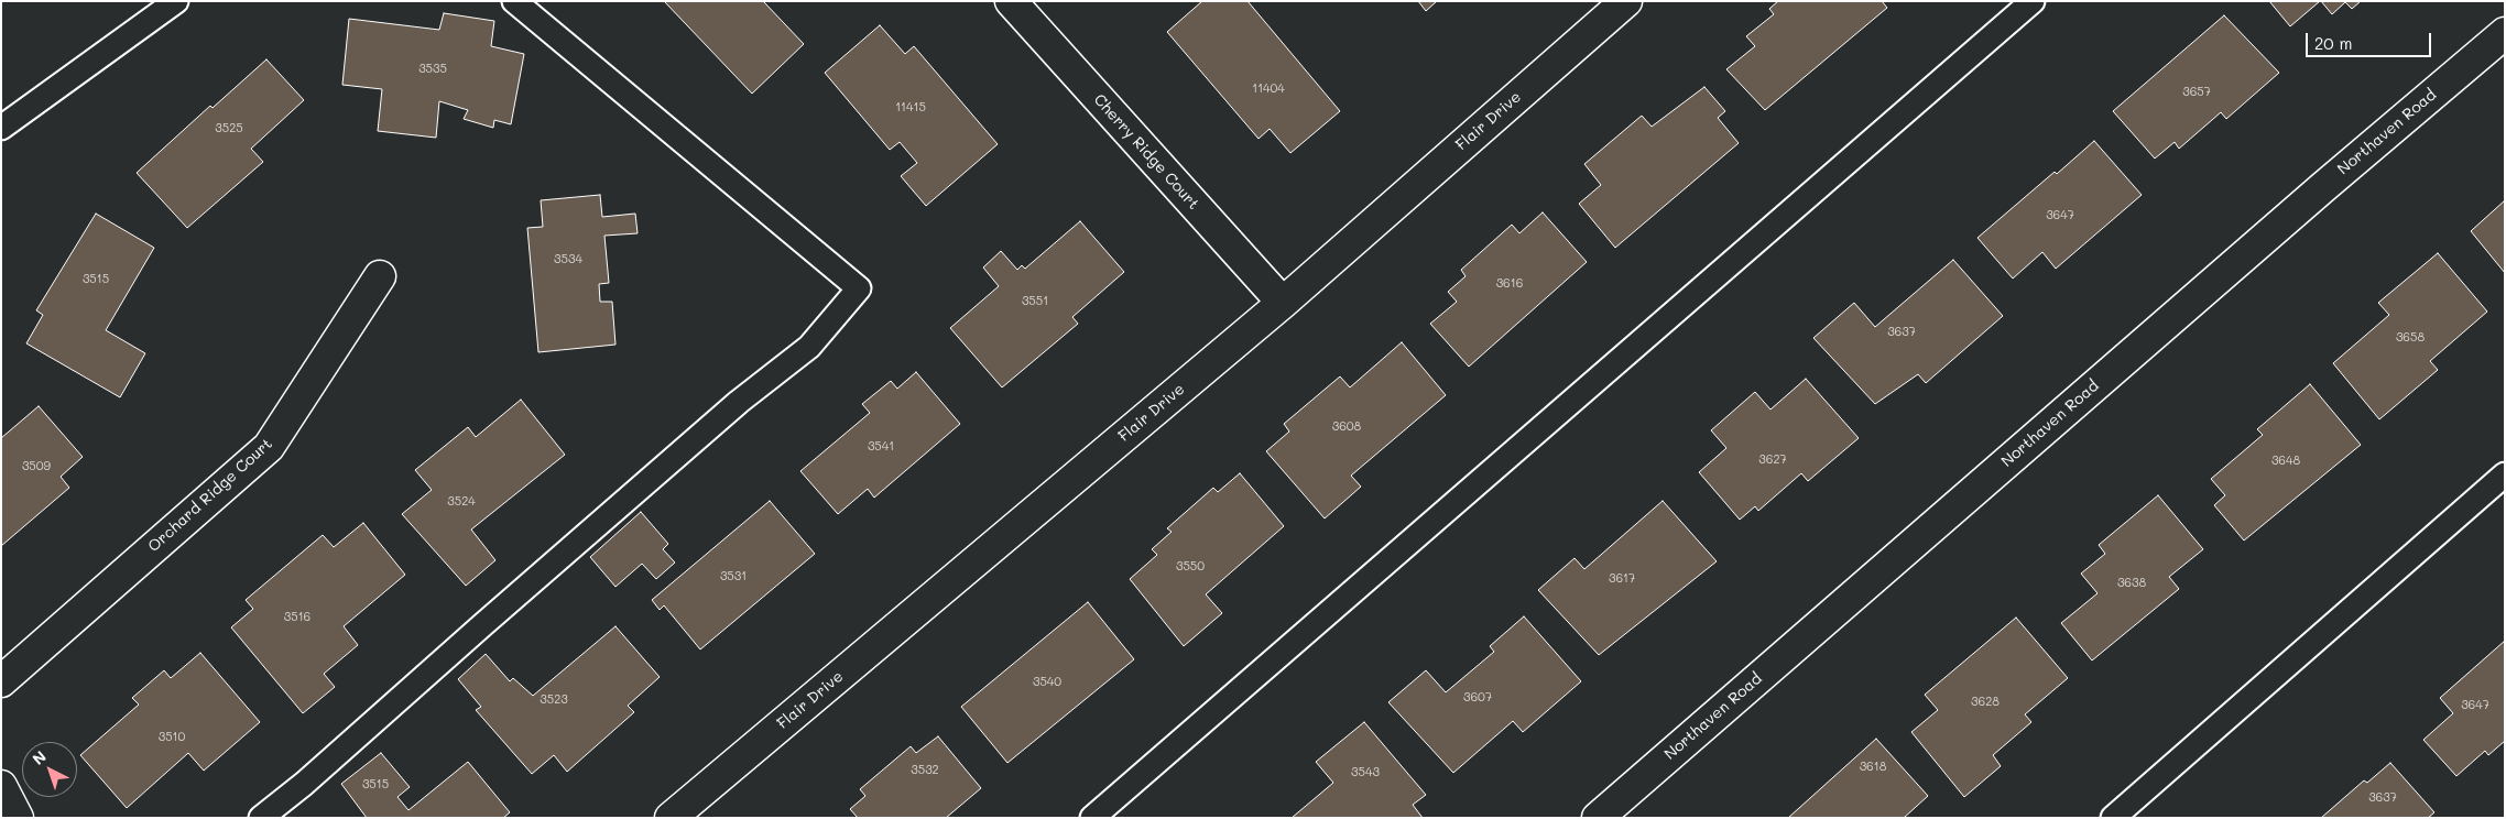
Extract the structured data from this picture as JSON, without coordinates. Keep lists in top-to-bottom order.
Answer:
{
  "streets": {
    "street": [
      "Flair Drive",
      "Northaven Road",
      "Cherry Ridge Court",
      "Orchard Ridge Court"
    ]
  },
  "crossings": [
    ["Flair Drive", "Cherry Ridge Court"]
  ],
  "house_numbers": [
    "3535",
    "11404",
    "3657",
    "11415",
    "3525",
    "3647",
    "3534",
    "3515",
    "3616",
    "3551",
    "3637",
    "3658",
    "3608",
    "3541",
    "3627",
    "3648",
    "3509",
    "3524",
    "3550",
    "3531",
    "3617",
    "3638",
    "3516",
    "3540",
    "3607",
    "3523",
    "3628",
    "3647",
    "3510",
    "3618",
    "3532",
    "3543",
    "3515",
    "3637"
  ],
  "scale_bar": "20 m",
  "north": "top left"
}
